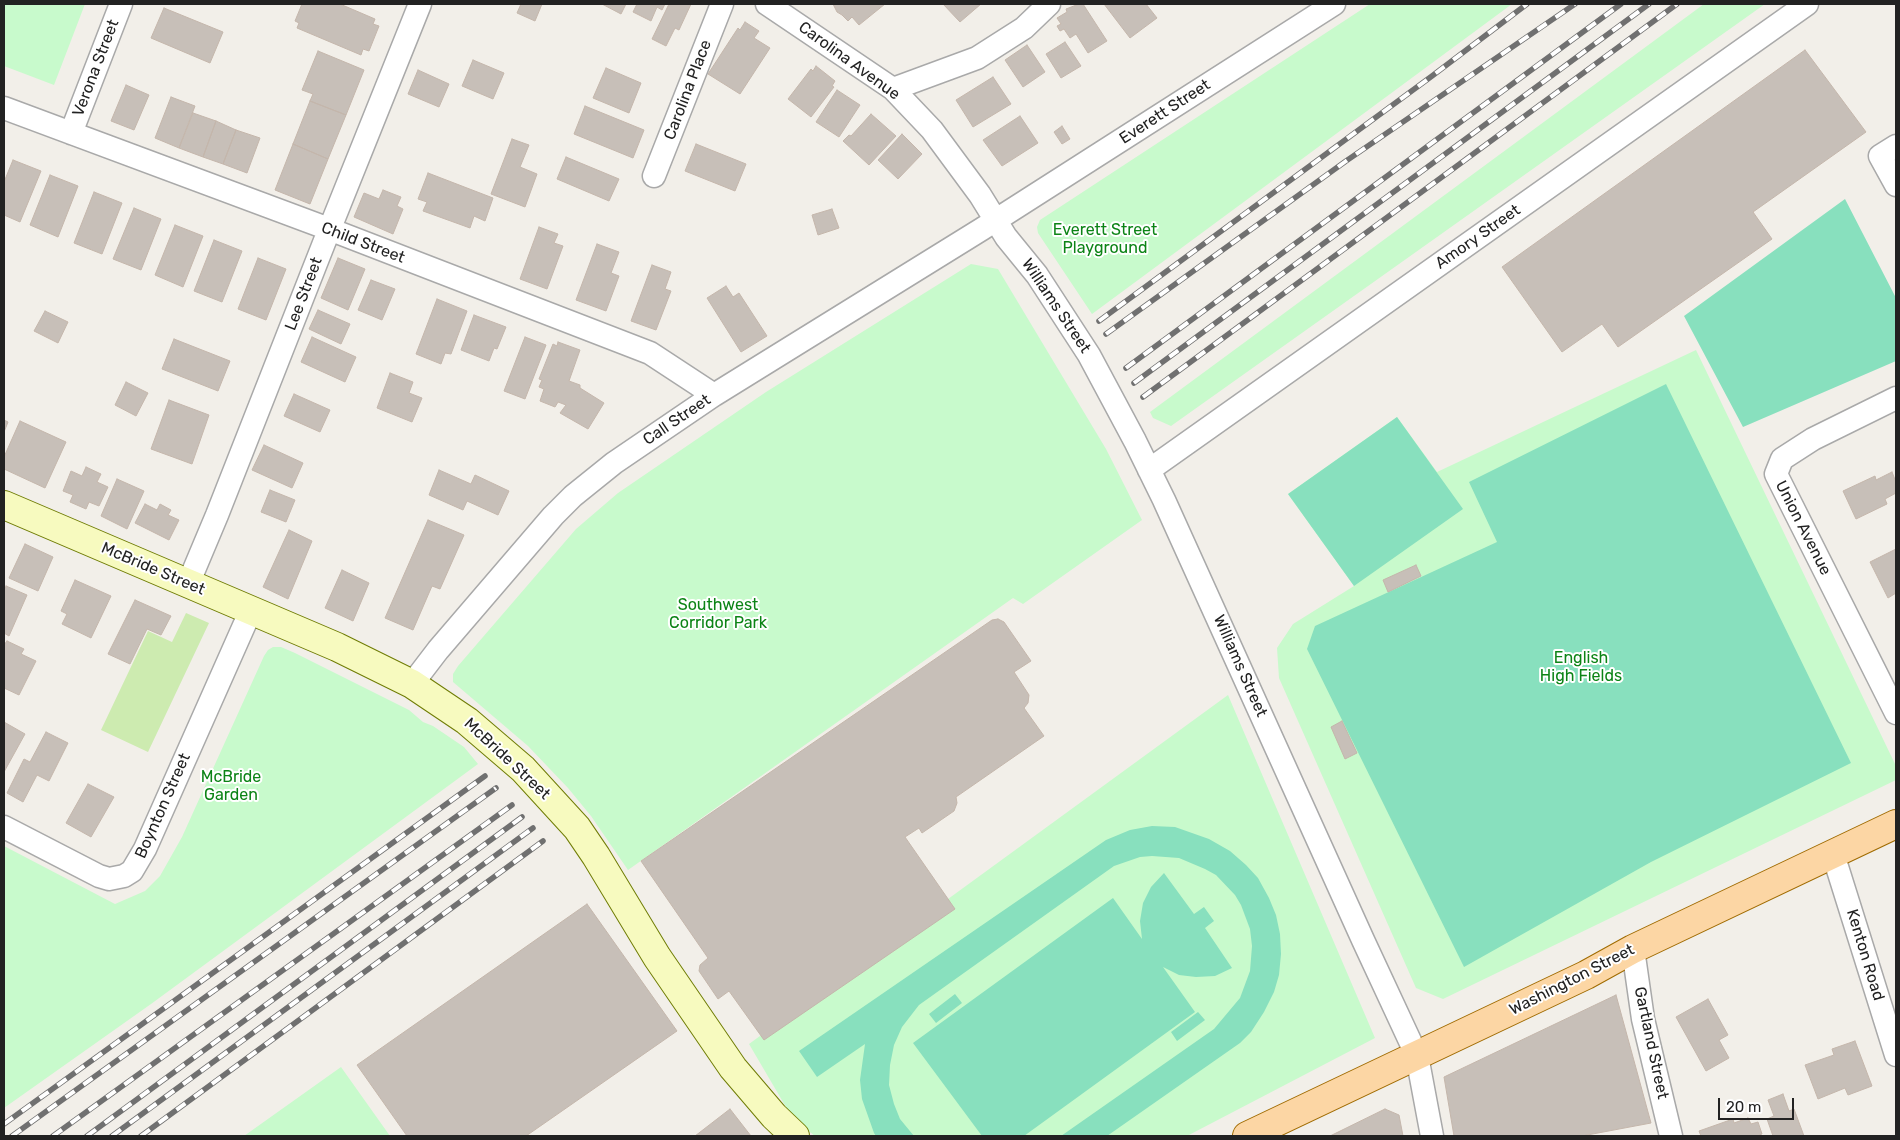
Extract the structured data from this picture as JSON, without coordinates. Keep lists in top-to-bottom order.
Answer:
{
  "streets": {
    "main road": ["Washington Street"],
    "street": [
      "Carolina Avenue",
      "Verona Street",
      "Carolina Place",
      "Everett Street",
      "Amory Street",
      "Child Street",
      "Lee Street",
      "Williams Street",
      "Call Street",
      "Union Avenue",
      "McBride Street",
      "Boynton Street",
      "Kenton Road",
      "Gartland Street"
    ]
  },
  "crossings": [
    ["Carolina Avenue", "Everett Street"],
    ["Carolina Avenue", "Williams Street"],
    ["Carolina Avenue", "Call Street"],
    ["Verona Street", "Child Street"],
    ["Everett Street", "Williams Street"],
    ["Everett Street", "Call Street"],
    ["Amory Street", "Williams Street"],
    ["Child Street", "Lee Street"],
    ["Child Street", "Call Street"],
    ["Lee Street", "McBride Street"],
    ["Williams Street", "Call Street"],
    ["Williams Street", "Washington Street"],
    ["Call Street", "McBride Street"],
    ["McBride Street", "Boynton Street"],
    ["Kenton Road", "Washington Street"],
    ["Washington Street", "Gartland Street"]
  ],
  "parks": [
    "Everett Street Playground",
    "Southwest Corridor Park",
    "English High Fields",
    "McBride Garden"
  ],
  "scale_bar": "20 m"
}
